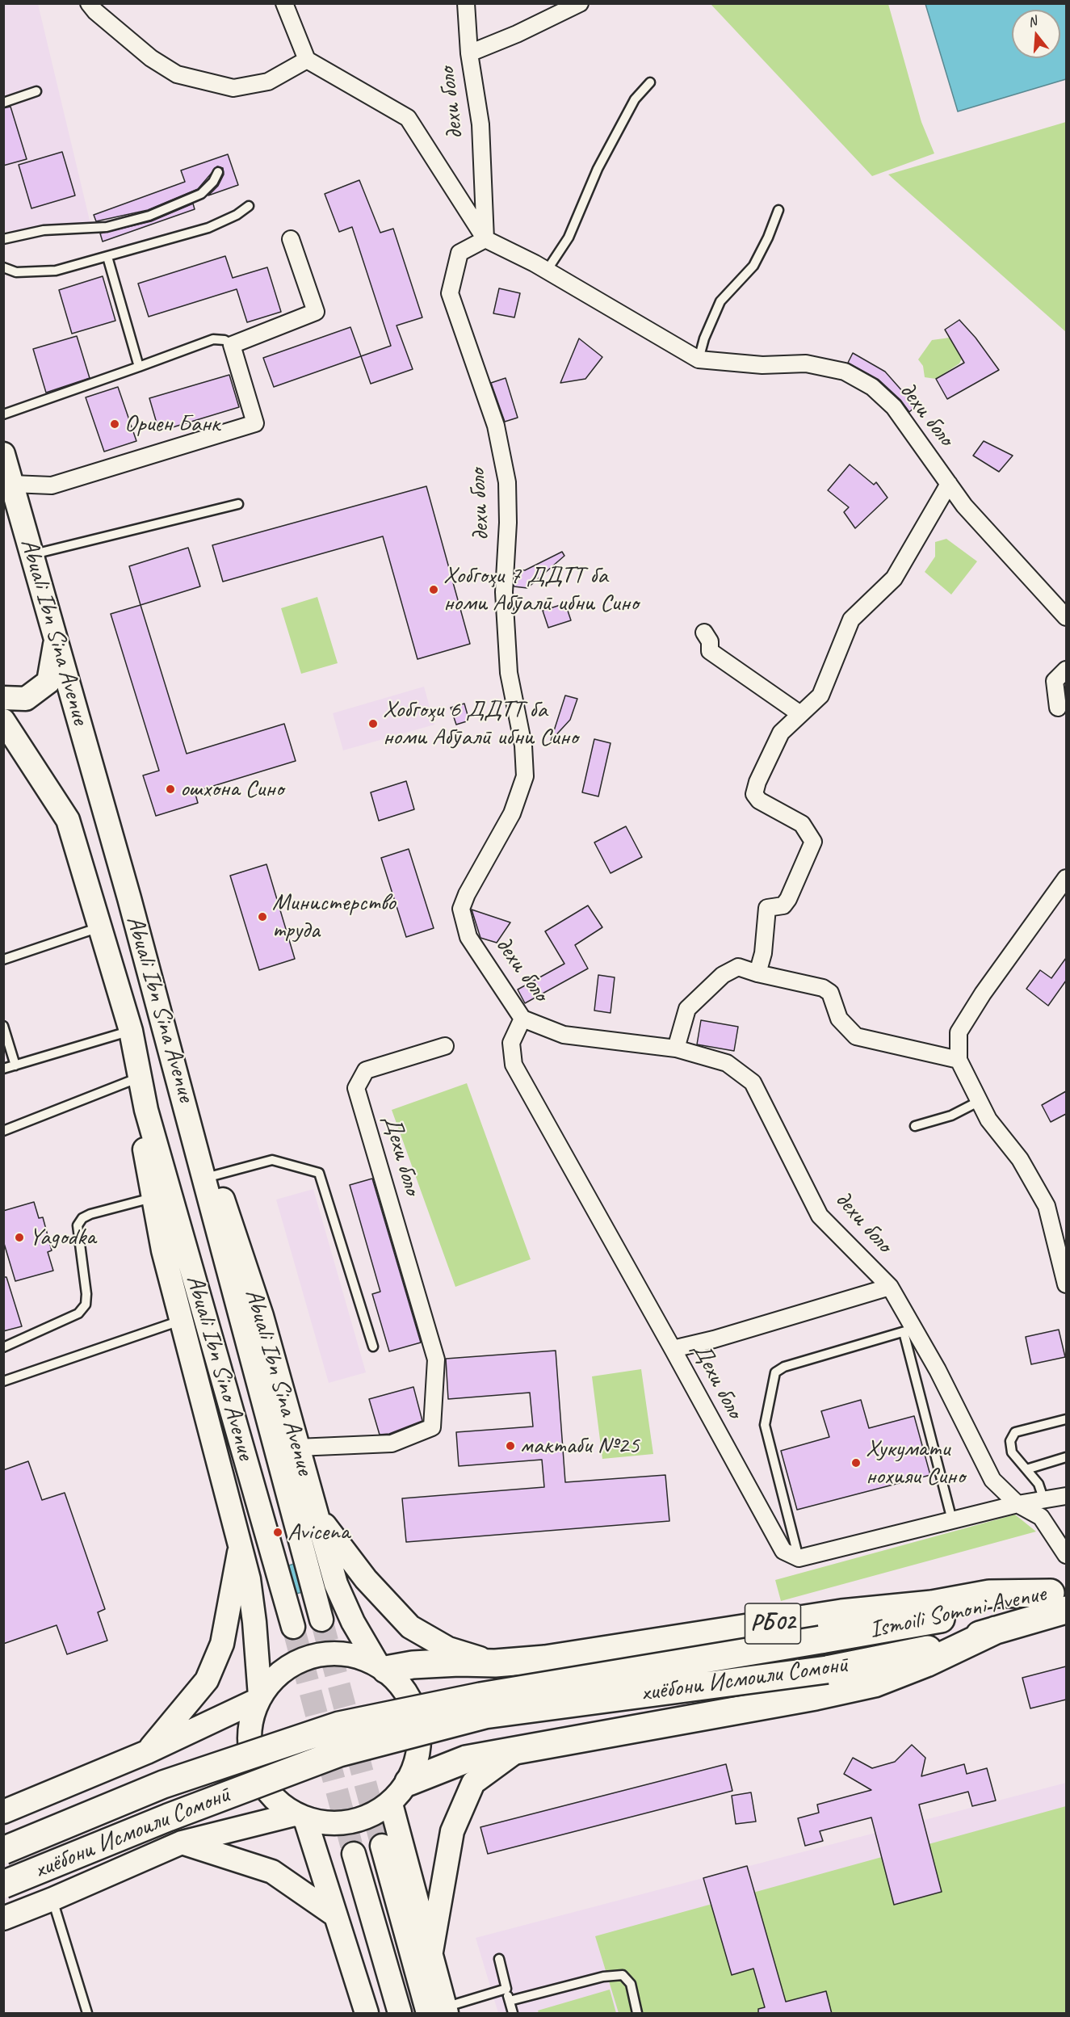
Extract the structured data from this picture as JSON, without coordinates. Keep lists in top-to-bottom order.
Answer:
{
  "streets": {
    "highway": ["Ismoili Somoni Avenue", "РБ02", "хиёбони Исмоили Сомонӣ"],
    "main road": ["Abuali Ibn Sina Avenue", "Abuali Ibn Sino Avenue"],
    "street": ["дехи боло", "Дехи боло"]
  },
  "crossings": [
    ["дехи боло", "Дехи боло"],
    ["Abuali Ibn Sina Avenue", "Дехи боло"],
    ["Abuali Ibn Sina Avenue", "Abuali Ibn Sino Avenue"],
    ["Abuali Ibn Sina Avenue", "РБ02"],
    ["Abuali Ibn Sina Avenue", "хиёбони Исмоили Сомонӣ"],
    ["Ismoili Somoni Avenue", "РБ02"],
    ["Ismoili Somoni Avenue", "хиёбони Исмоили Сомонӣ"],
    ["РБ02", "хиёбони Исмоили Сомонӣ"]
  ],
  "places": [
    "Ориен Банк",
    "Хобгоҳи 7 ДДТТ ба номи Абӯалӣ ибни Сино",
    "Хобгоҳи 6 ДДТТ ба номи Абӯалӣ ибни Сино",
    "ошхона Сино",
    "Министерство труда",
    "Yagodka",
    "мактаби №25",
    "Хукумати нохияи Сино",
    "Avicena"
  ],
  "north": "top"
}
